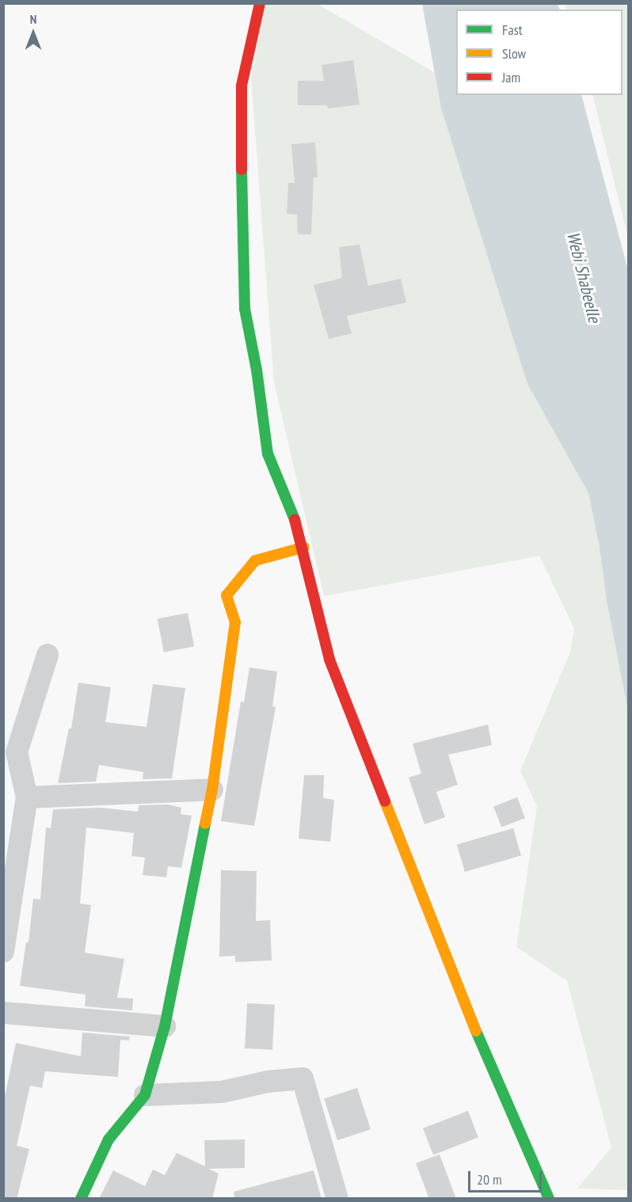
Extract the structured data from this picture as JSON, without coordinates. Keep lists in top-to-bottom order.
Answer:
{
  "water": ["Webi Shabeelle"],
  "legend": ["Fast", "Slow", "Jam"],
  "scale_bar": "20 m",
  "north": "top"
}
